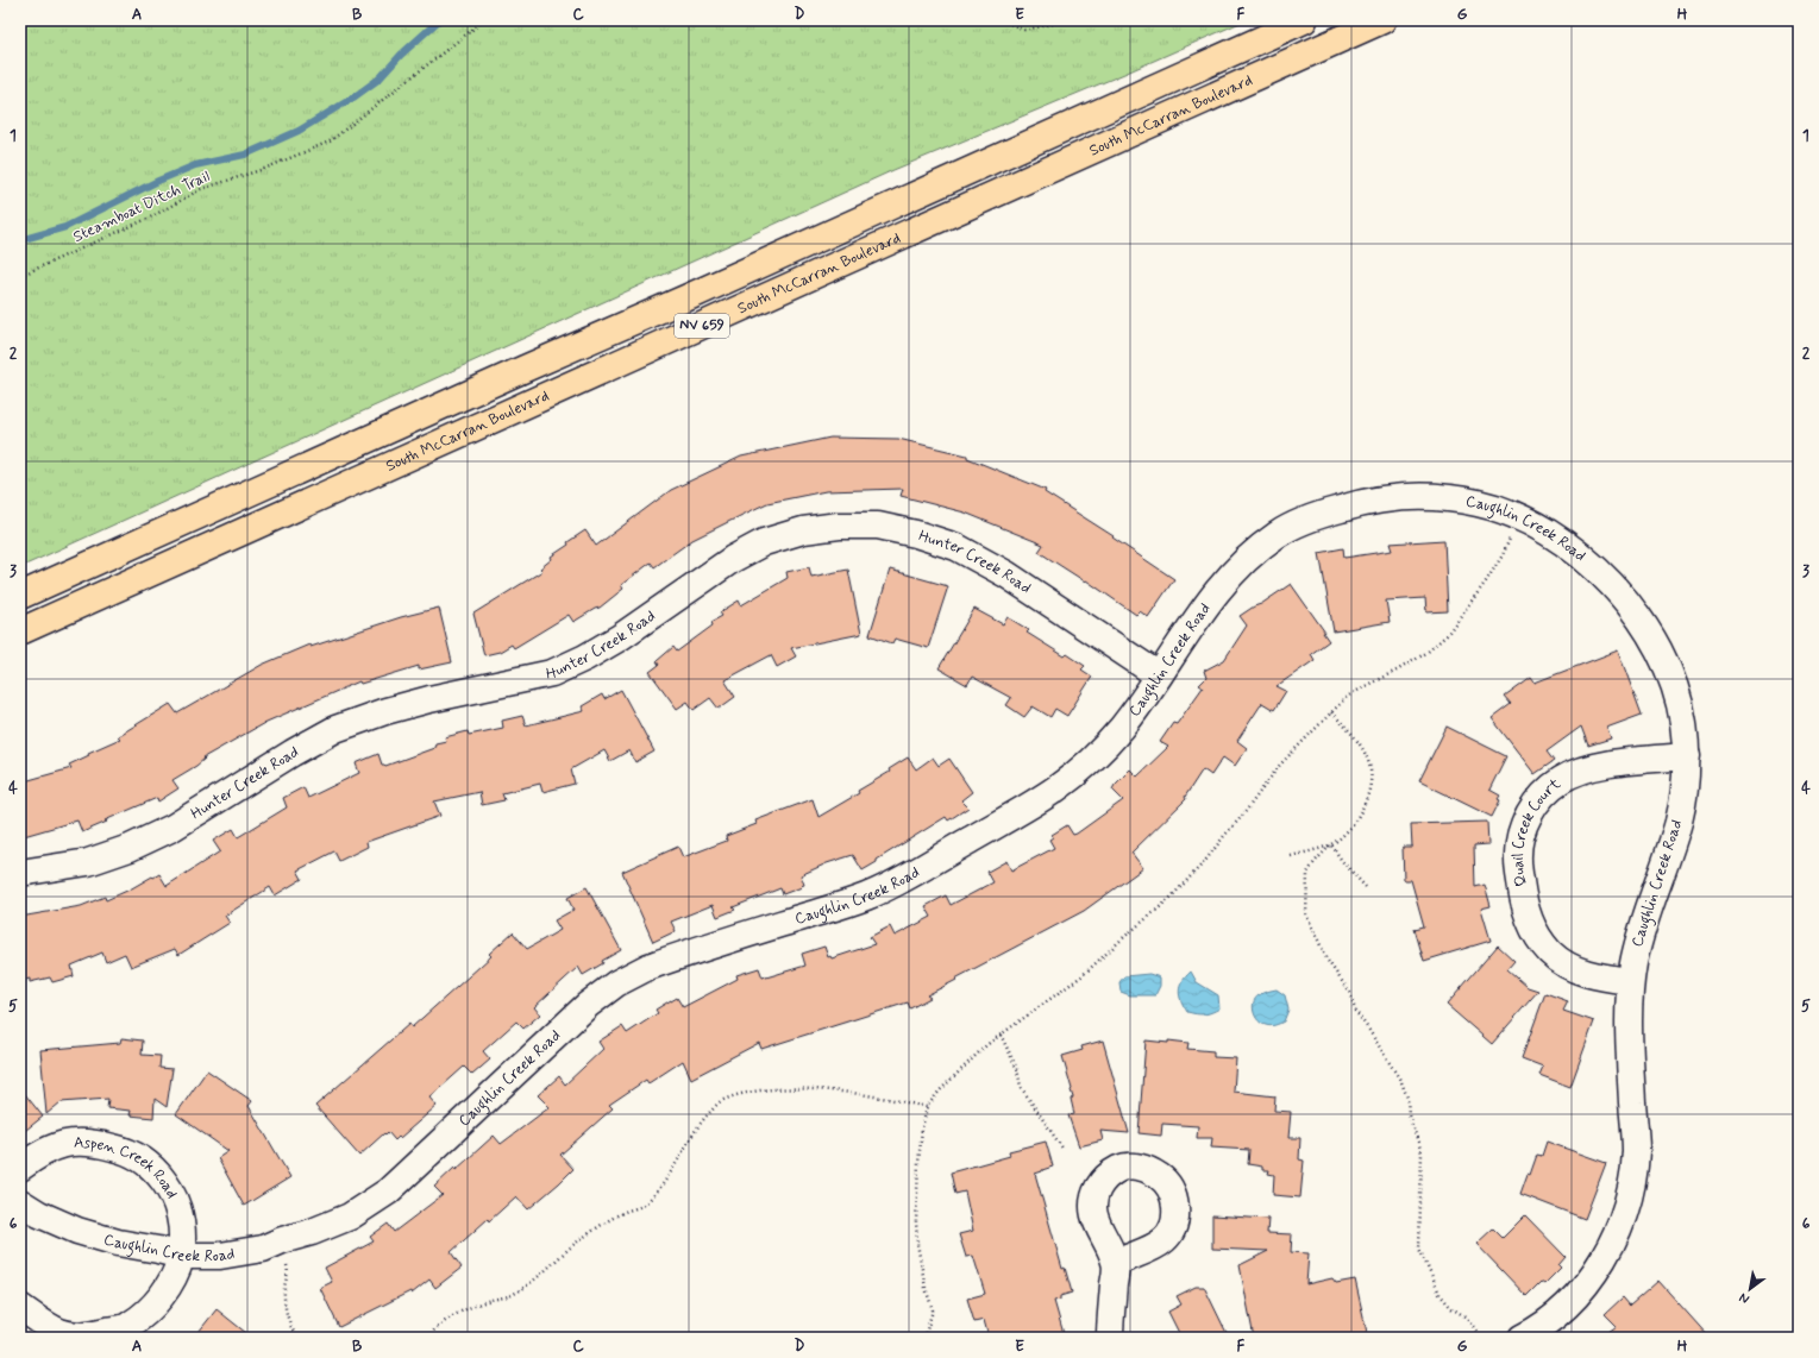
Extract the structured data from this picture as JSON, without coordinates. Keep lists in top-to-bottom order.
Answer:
{
  "streets": {
    "main road": ["South McCarran Boulevard", "NV 659"],
    "street": [
      "Caughlin Creek Road",
      "Hunter Creek Road",
      "Quail Creek Court",
      "Aspen Creek Road"
    ],
    "path": ["Steamboat Ditch Trail"]
  },
  "crossings": [
    ["Caughlin Creek Road", "Hunter Creek Road"],
    ["Caughlin Creek Road", "Quail Creek Court"],
    ["Caughlin Creek Road", "Aspen Creek Road"]
  ],
  "north": "bottom left",
  "grid": {
    "columns": [
      "A",
      "B",
      "C",
      "D",
      "E",
      "F",
      "G",
      "H"
    ],
    "rows": [
      "1",
      "2",
      "3",
      "4",
      "5",
      "6"
    ]
  }
}
